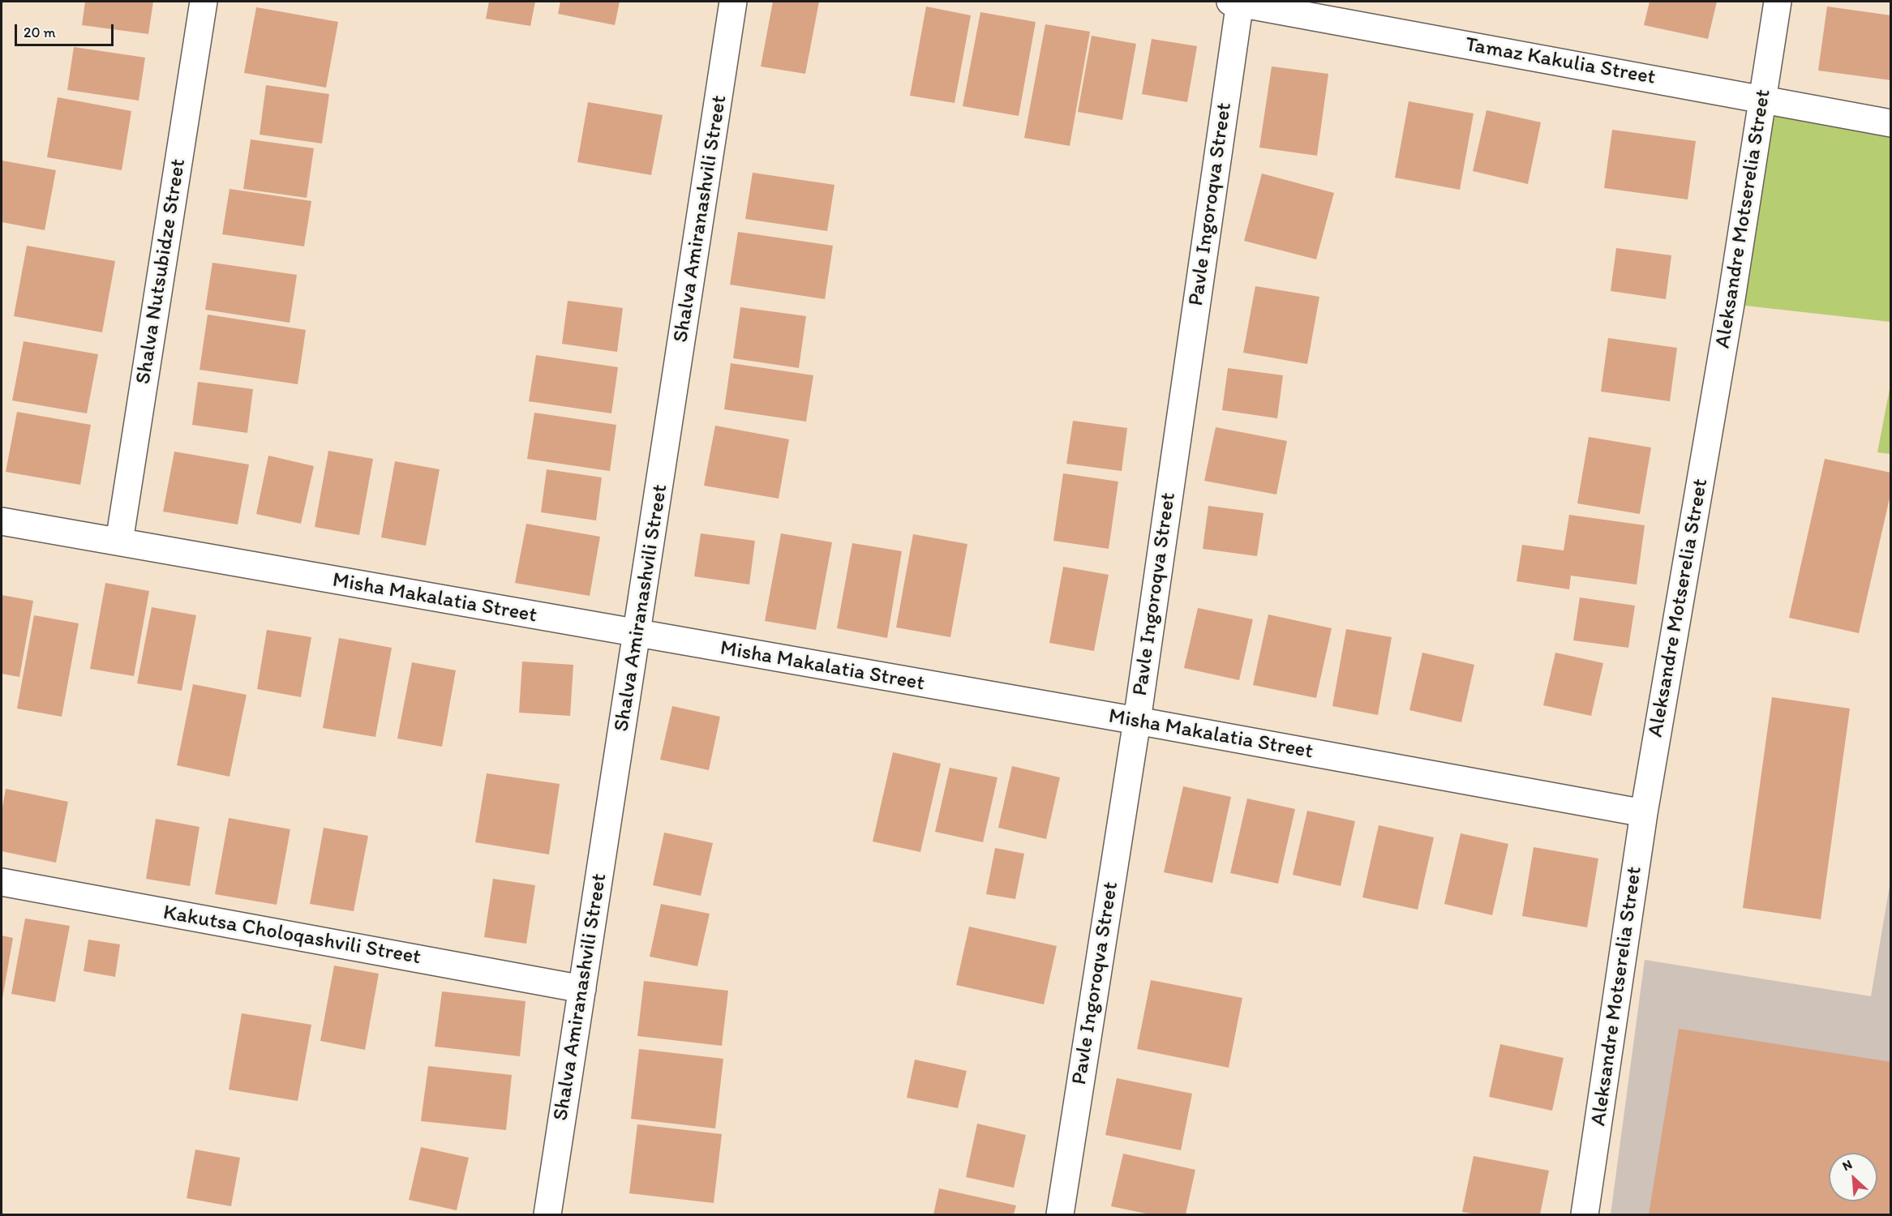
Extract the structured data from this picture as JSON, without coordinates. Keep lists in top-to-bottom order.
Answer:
{
  "streets": {
    "street": [
      "Tamaz Kakulia Street",
      "Pavle Ingoroqva Street",
      "Shalva Amiranashvili Street",
      "Aleksandre Motserelia Street",
      "Shalva Nutsubidze Street",
      "Misha Makalatia Street",
      "Kakutsa Choloqashvili Street"
    ]
  },
  "crossings": [
    ["Tamaz Kakulia Street", "Pavle Ingoroqva Street"],
    ["Tamaz Kakulia Street", "Aleksandre Motserelia Street"],
    ["Pavle Ingoroqva Street", "Misha Makalatia Street"],
    ["Shalva Amiranashvili Street", "Misha Makalatia Street"],
    ["Shalva Amiranashvili Street", "Kakutsa Choloqashvili Street"],
    ["Aleksandre Motserelia Street", "Misha Makalatia Street"],
    ["Shalva Nutsubidze Street", "Misha Makalatia Street"]
  ],
  "scale_bar": "20 m",
  "north": "top left"
}
